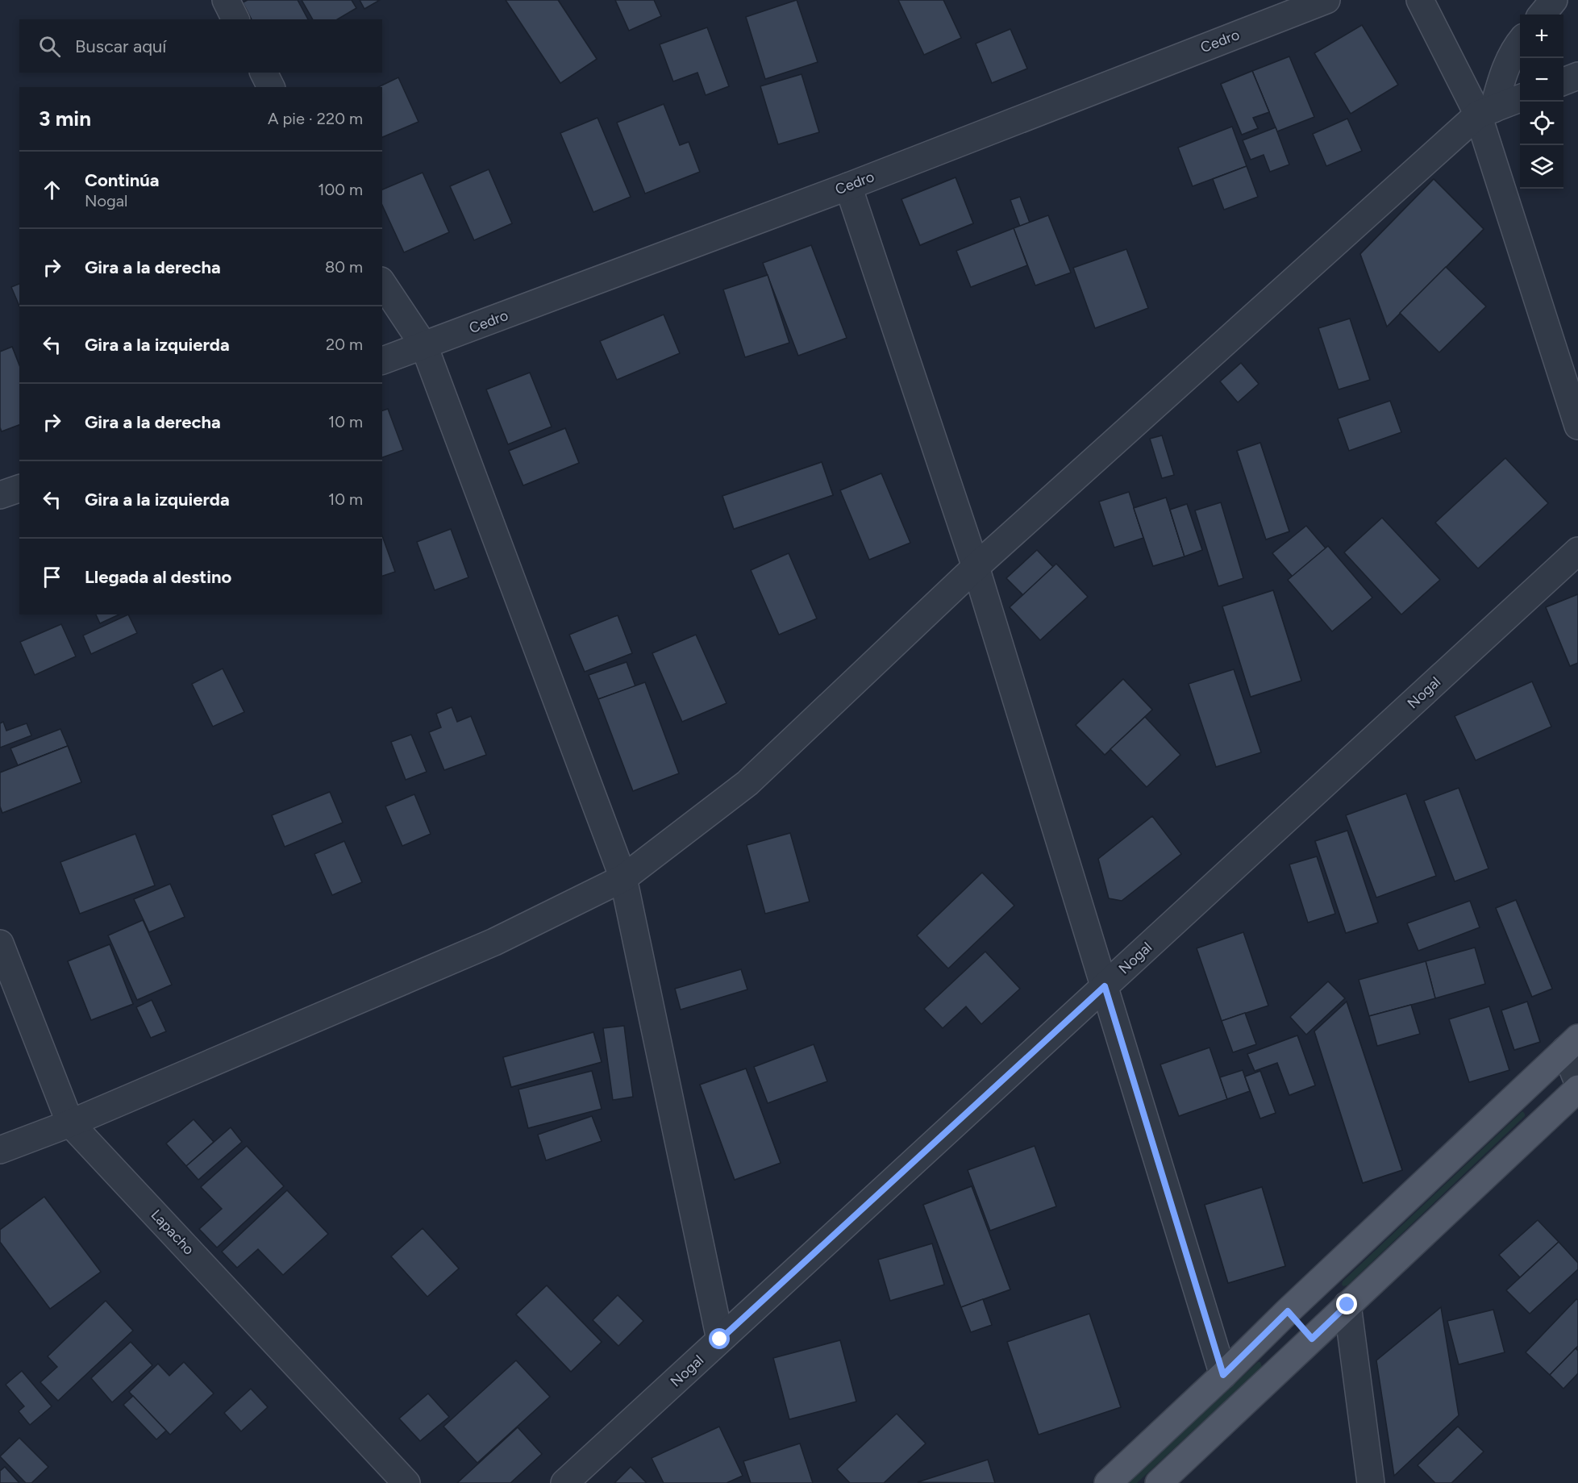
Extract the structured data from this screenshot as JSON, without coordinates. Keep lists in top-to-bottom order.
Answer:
{
  "streets": {
    "street": ["Cedro", "Nogal", "Lapacho"]
  },
  "page": {
    "map_buttons": ["+", "−"],
    "search": "Buscar aquí",
    "heading": ["3 min", "A pie · 220 m"],
    "list": [
      ["Continúa", "Nogal", "100 m"],
      ["Gira a la derecha", "80 m"],
      ["Gira a la izquierda", "20 m"],
      ["Gira a la derecha", "10 m"],
      ["Gira a la izquierda", "10 m"],
      "Llegada al destino"
    ]
  }
}
